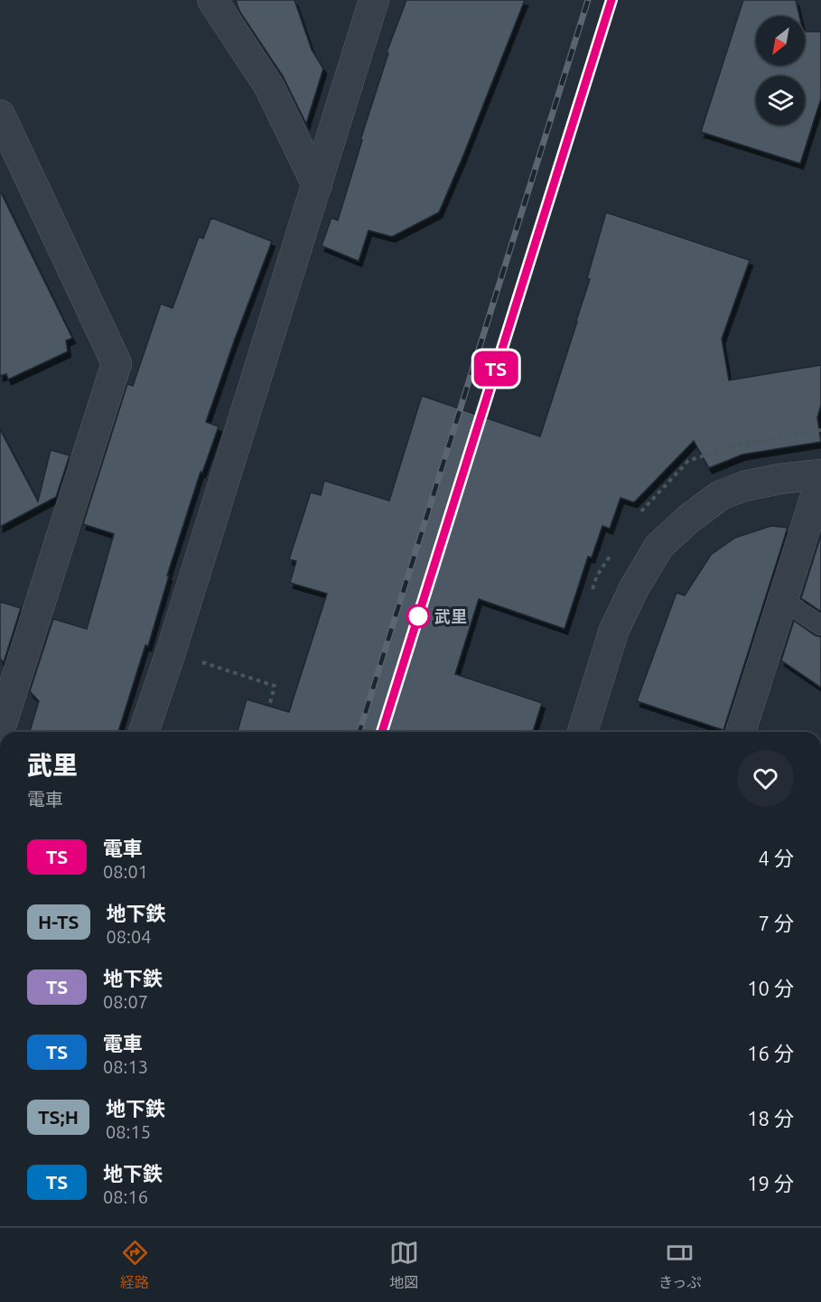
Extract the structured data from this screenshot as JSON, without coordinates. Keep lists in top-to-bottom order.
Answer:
{
  "places": ["武里"],
  "north": "bottom left",
  "page": {
    "on_map": "TS",
    "heading": ["武里", "電車"],
    "list": [
      {
        "mark": "TS",
        "name": "電車",
        "note": "08:01",
        "value": "4 分"
      },
      {
        "mark": "H-TS",
        "name": "地下鉄",
        "note": "08:04",
        "value": "7 分"
      },
      {
        "mark": "TS",
        "name": "地下鉄",
        "note": "08:07",
        "value": "10 分"
      },
      {
        "mark": "TS",
        "name": "電車",
        "note": "08:13",
        "value": "16 分"
      },
      {
        "mark": "TS;H",
        "name": "地下鉄",
        "note": "08:15",
        "value": "18 分"
      },
      {
        "mark": "TS",
        "name": "地下鉄",
        "note": "08:16",
        "value": "19 分"
      }
    ],
    "tabs": ["経路", "地図", "きっぷ"]
  }
}
